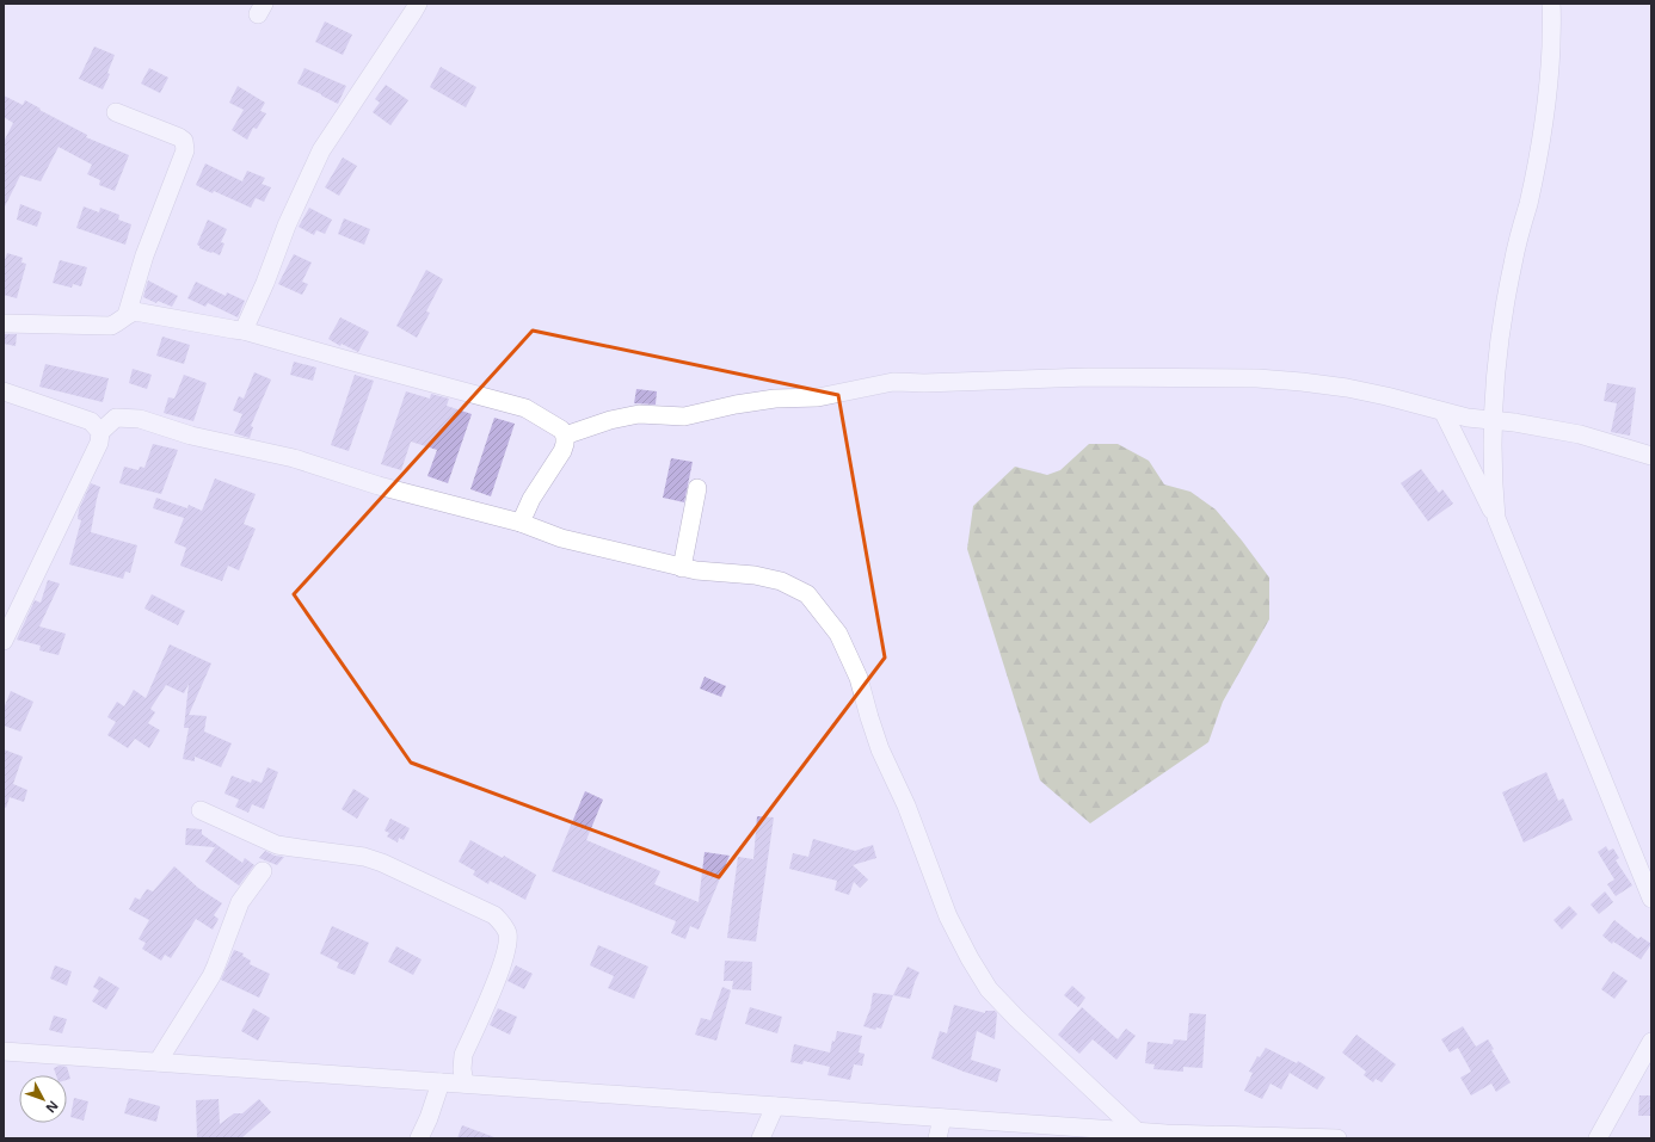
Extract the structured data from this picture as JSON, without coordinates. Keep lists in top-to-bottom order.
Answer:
{
  "north": "bottom right"
}
